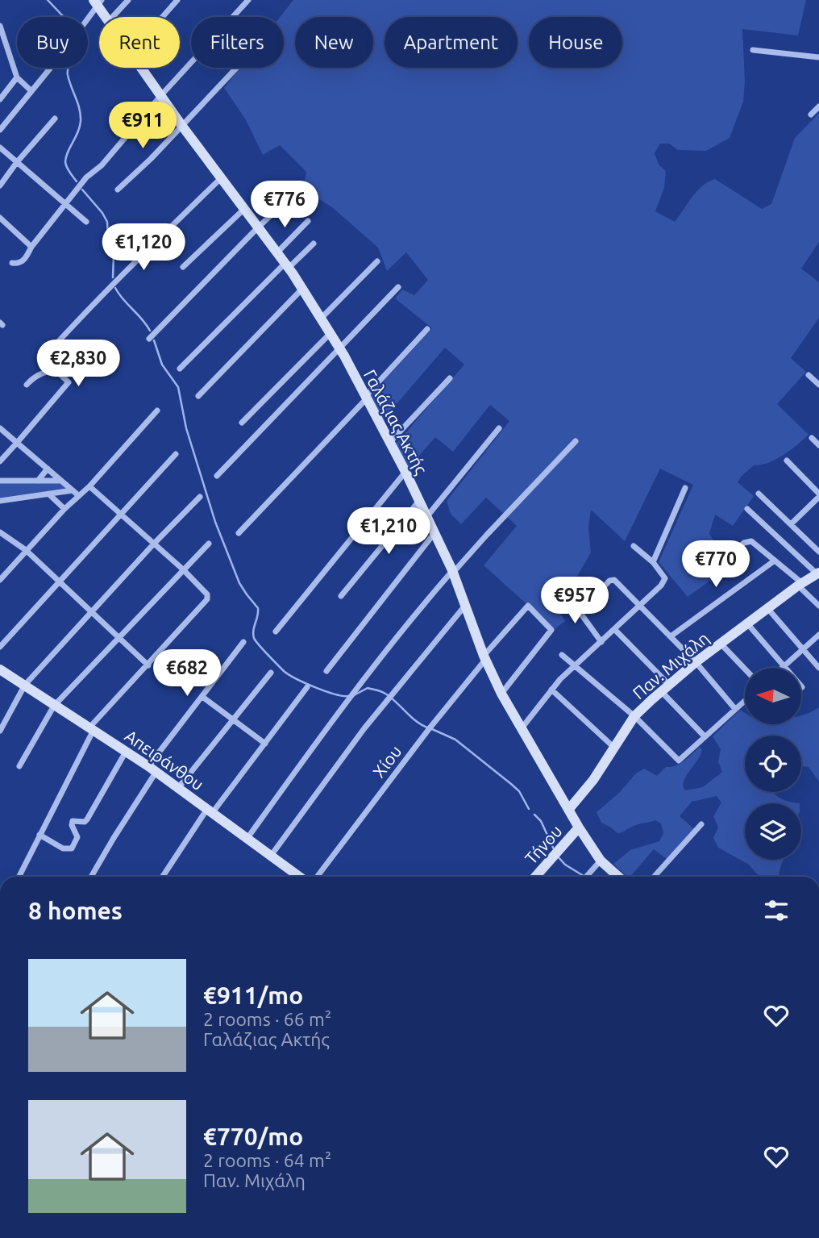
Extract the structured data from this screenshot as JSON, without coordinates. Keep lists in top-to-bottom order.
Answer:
{
  "streets": {
    "street": [
      "Γαλάζιας Ακτής",
      "Παν. Μιχάλη",
      "Απειράνθου",
      "Χίου",
      "Τήνου"
    ]
  },
  "crossings": [
    ["Γαλάζιας Ακτής", "Παν. Μιχάλη"],
    ["Γαλάζιας Ακτής", "Χίου"],
    ["Γαλάζιας Ακτής", "Τήνου"]
  ],
  "north": "left",
  "page": {
    "chip": [
      "Buy",
      "Rent",
      "Filters",
      "New",
      "Apartment",
      "House"
    ],
    "price": [
      "€911",
      "€776",
      "€1,120",
      "€2,830",
      "€1,210",
      "€770",
      "€957",
      "€682"
    ],
    "heading": "8 homes",
    "list": [
      {
        "name": "€911/mo",
        "note": "2 rooms · 66 m² · Γαλάζιας Ακτής"
      },
      {
        "name": "€770/mo",
        "note": "2 rooms · 64 m² · Παν. Μιχάλη"
      }
    ]
  }
}
